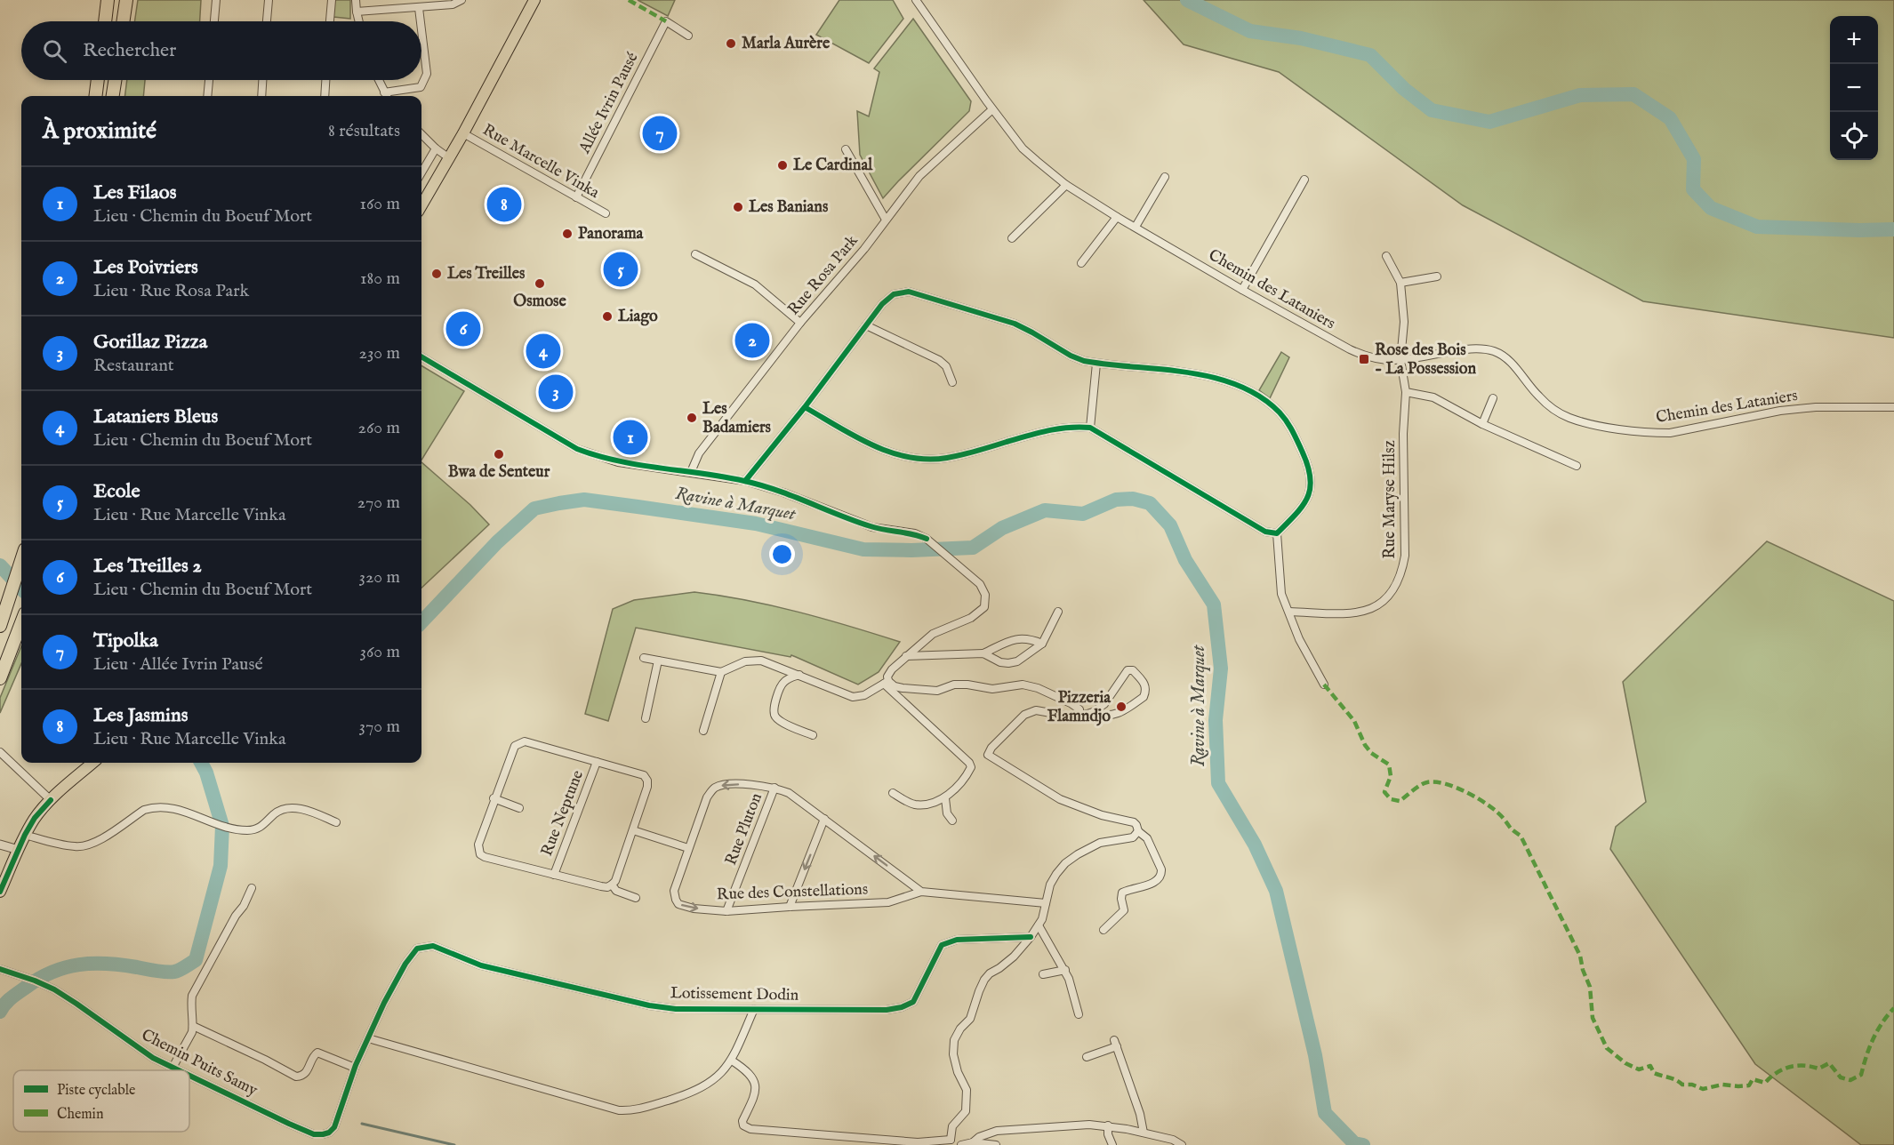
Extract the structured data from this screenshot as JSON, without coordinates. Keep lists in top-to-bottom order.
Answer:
{
  "streets": {
    "street": [
      "Allée Ivrin Pausé",
      "Rue Marcelle Vinka",
      "Rue Rosa Park",
      "Chemin des Lataniers",
      "Rue Maryse Hilsz",
      "Rue Neptune",
      "Rue Pluton",
      "Rue des Constellations",
      "Lotissement Dodin",
      "Chemin Puits Samy"
    ]
  },
  "crossings": [
    ["Allée Ivrin Pausé", "Rue Marcelle Vinka"],
    ["Rue Rosa Park", "Chemin des Lataniers"],
    ["Chemin des Lataniers", "Rue Maryse Hilsz"],
    ["Rue Pluton", "Rue des Constellations"],
    ["Lotissement Dodin", "Chemin Puits Samy"]
  ],
  "water": ["Ravine à Marquet"],
  "places": {
    "other": [
      "Marla Aurère",
      "Le Cardinal",
      "Les Banians",
      "Panorama",
      "Les Treilles",
      "Osmose",
      "Liago",
      "Les Badamiers",
      "Bwa de Senteur",
      "Pizzeria Flamndjo"
    ],
    "transit": ["Rose des Bois - La Possession"]
  },
  "legend": ["Piste cyclable", "Chemin"],
  "page": {
    "map_buttons": ["+", "−"],
    "search": "Rechercher",
    "heading": ["À proximité", "8 résultats"],
    "pins": [
      "7",
      "8",
      "5",
      "6",
      "2",
      "4",
      "3",
      "1"
    ],
    "list": [
      {
        "mark": "1",
        "name": "Les Filaos",
        "note": "Lieu · Chemin du Boeuf Mort",
        "value": "160 m"
      },
      {
        "mark": "2",
        "name": "Les Poivriers",
        "note": "Lieu · Rue Rosa Park",
        "value": "180 m"
      },
      {
        "mark": "3",
        "name": "Gorillaz Pizza",
        "note": "Restaurant",
        "value": "230 m"
      },
      {
        "mark": "4",
        "name": "Lataniers Bleus",
        "note": "Lieu · Chemin du Boeuf Mort",
        "value": "260 m"
      },
      {
        "mark": "5",
        "name": "Ecole",
        "note": "Lieu · Rue Marcelle Vinka",
        "value": "270 m"
      },
      {
        "mark": "6",
        "name": "Les Treilles 2",
        "note": "Lieu · Chemin du Boeuf Mort",
        "value": "320 m"
      },
      {
        "mark": "7",
        "name": "Tipolka",
        "note": "Lieu · Allée Ivrin Pausé",
        "value": "360 m"
      },
      {
        "mark": "8",
        "name": "Les Jasmins",
        "note": "Lieu · Rue Marcelle Vinka",
        "value": "370 m"
      }
    ]
  }
}
